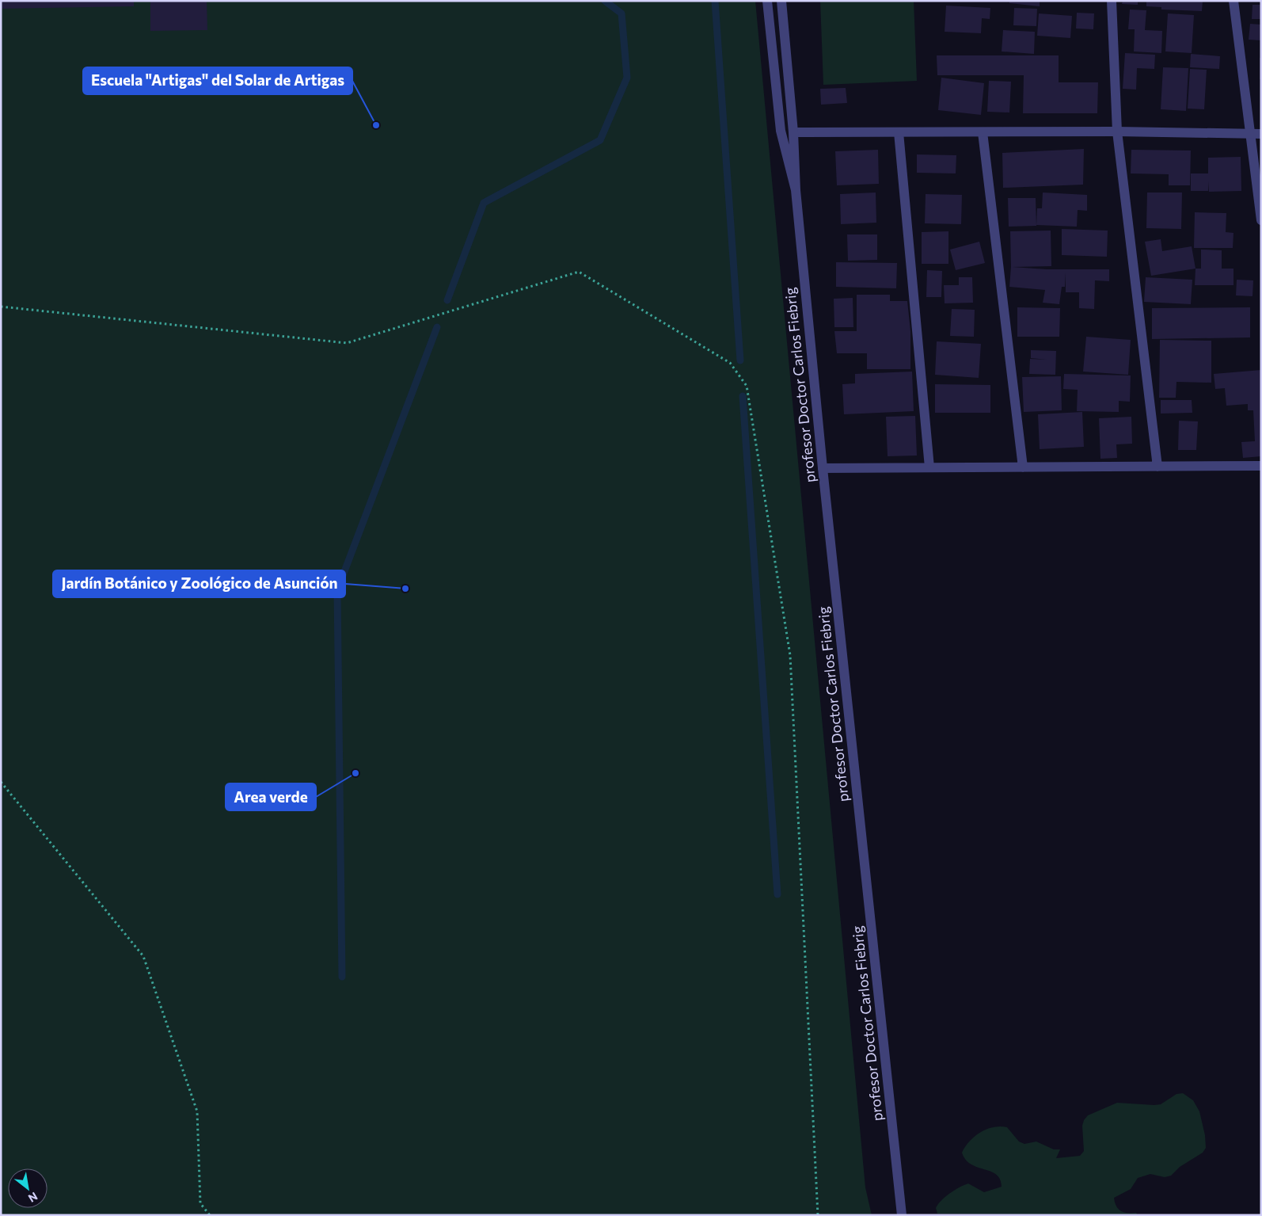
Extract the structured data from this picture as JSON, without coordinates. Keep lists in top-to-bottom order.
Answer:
{
  "streets": {
    "street": ["profesor Doctor Carlos Fiebrig"]
  },
  "places": ["Escuela \"Artigas\" del Solar de Artigas", "Jardín Botánico y Zoológico de Asunción", "Area verde"],
  "north": "bottom right"
}
